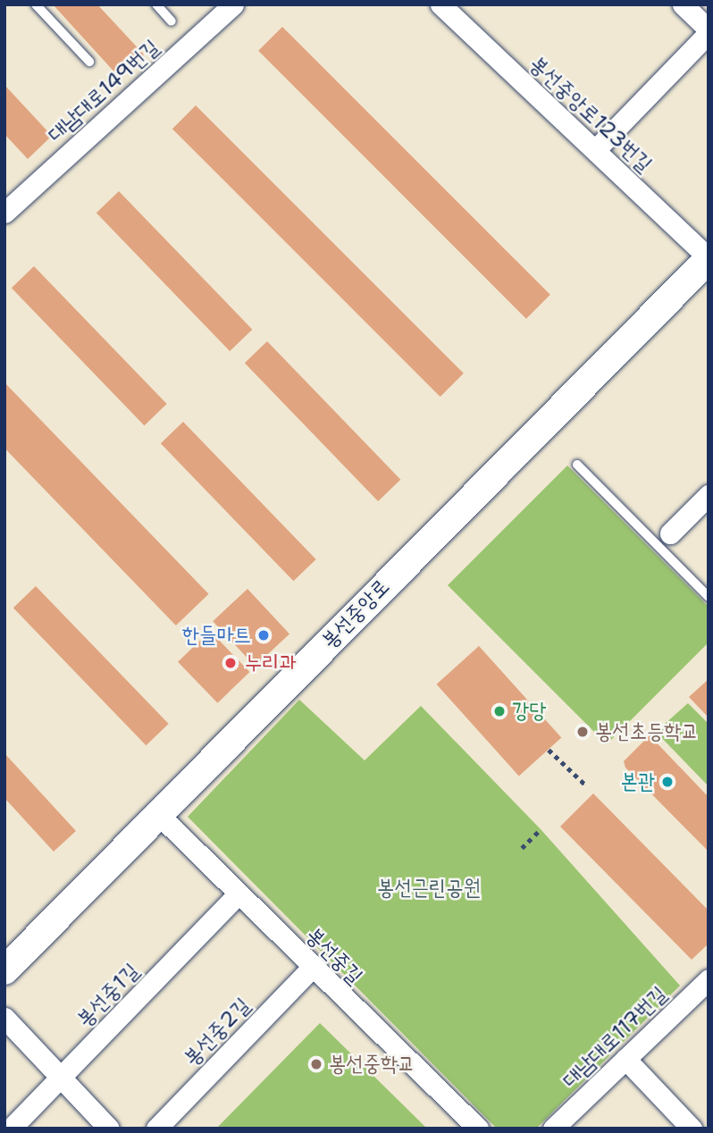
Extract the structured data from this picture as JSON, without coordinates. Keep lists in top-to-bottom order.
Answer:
{
  "streets": {
    "street": [
      "대남대로149번길",
      "봉선중앙로123번길",
      "봉선중앙로",
      "봉선중길",
      "봉선중1길",
      "봉선중2길",
      "대남대로117번길"
    ]
  },
  "crossings": [
    ["봉선중앙로123번길", "봉선중앙로"],
    ["봉선중앙로", "봉선중길"],
    ["봉선중길", "봉선중1길"],
    ["봉선중길", "봉선중2길"]
  ],
  "parks": ["봉선근린공원"],
  "places": [
    "한들마트",
    "누리과",
    "강당",
    "봉선초등학교",
    "본관",
    "봉선중학교"
  ]
}
